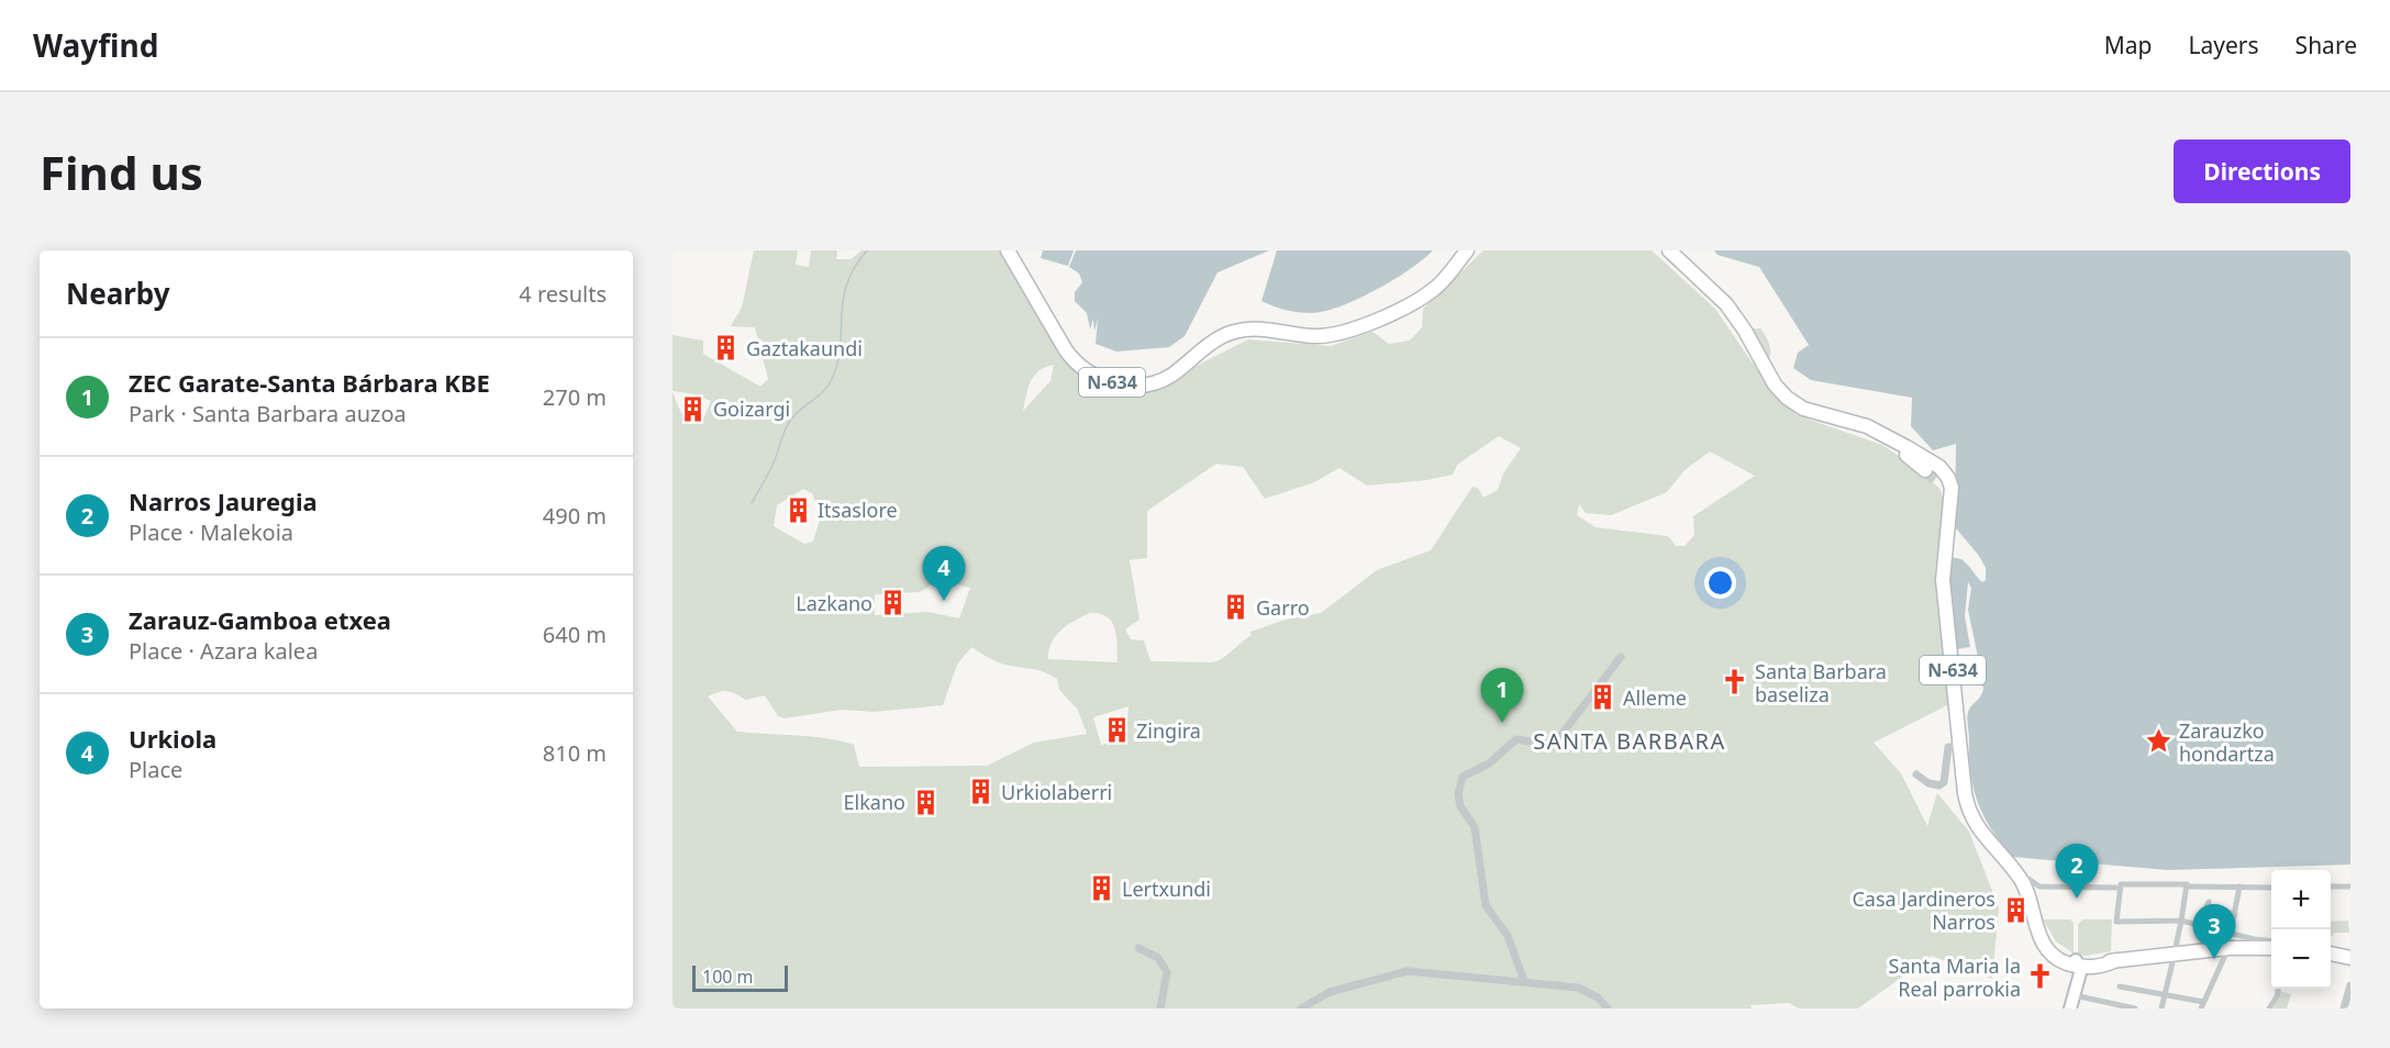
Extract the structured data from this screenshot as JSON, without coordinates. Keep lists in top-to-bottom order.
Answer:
{
  "streets": {
    "highway": ["N-634"]
  },
  "districts": ["SANTA BARBARA"],
  "places": {
    "building": [
      "Gaztakaundi",
      "Goizargi",
      "Itsaslore",
      "Lazkano",
      "Garro",
      "Alleme",
      "Zingira",
      "Urkiolaberri",
      "Elkano",
      "Lertxundi",
      "Casa Jardineros Narros"
    ],
    "church": ["Santa Barbara baseliza", "Santa Maria la Real parrokia"],
    "place": ["Zarauzko hondartza"]
  },
  "scale_bar": "100 m",
  "page": {
    "header": "Wayfind",
    "nav": ["Map", "Layers", "Share"],
    "buttons": "Directions",
    "title": "Find us",
    "heading": ["Nearby", "4 results"],
    "list": [
      {
        "mark": "1",
        "name": "ZEC Garate-Santa Bárbara KBE",
        "note": "Park · Santa Barbara auzoa",
        "value": "270 m"
      },
      {
        "mark": "2",
        "name": "Narros Jauregia",
        "note": "Place · Malekoia",
        "value": "490 m"
      },
      {
        "mark": "3",
        "name": "Zarauz-Gamboa etxea",
        "note": "Place · Azara kalea",
        "value": "640 m"
      },
      {
        "mark": "4",
        "name": "Urkiola",
        "note": "Place",
        "value": "810 m"
      }
    ],
    "pins": [
      "4",
      "1",
      "2",
      "3"
    ],
    "map_buttons": ["+", "−"],
    "scale": "100 m"
  }
}
